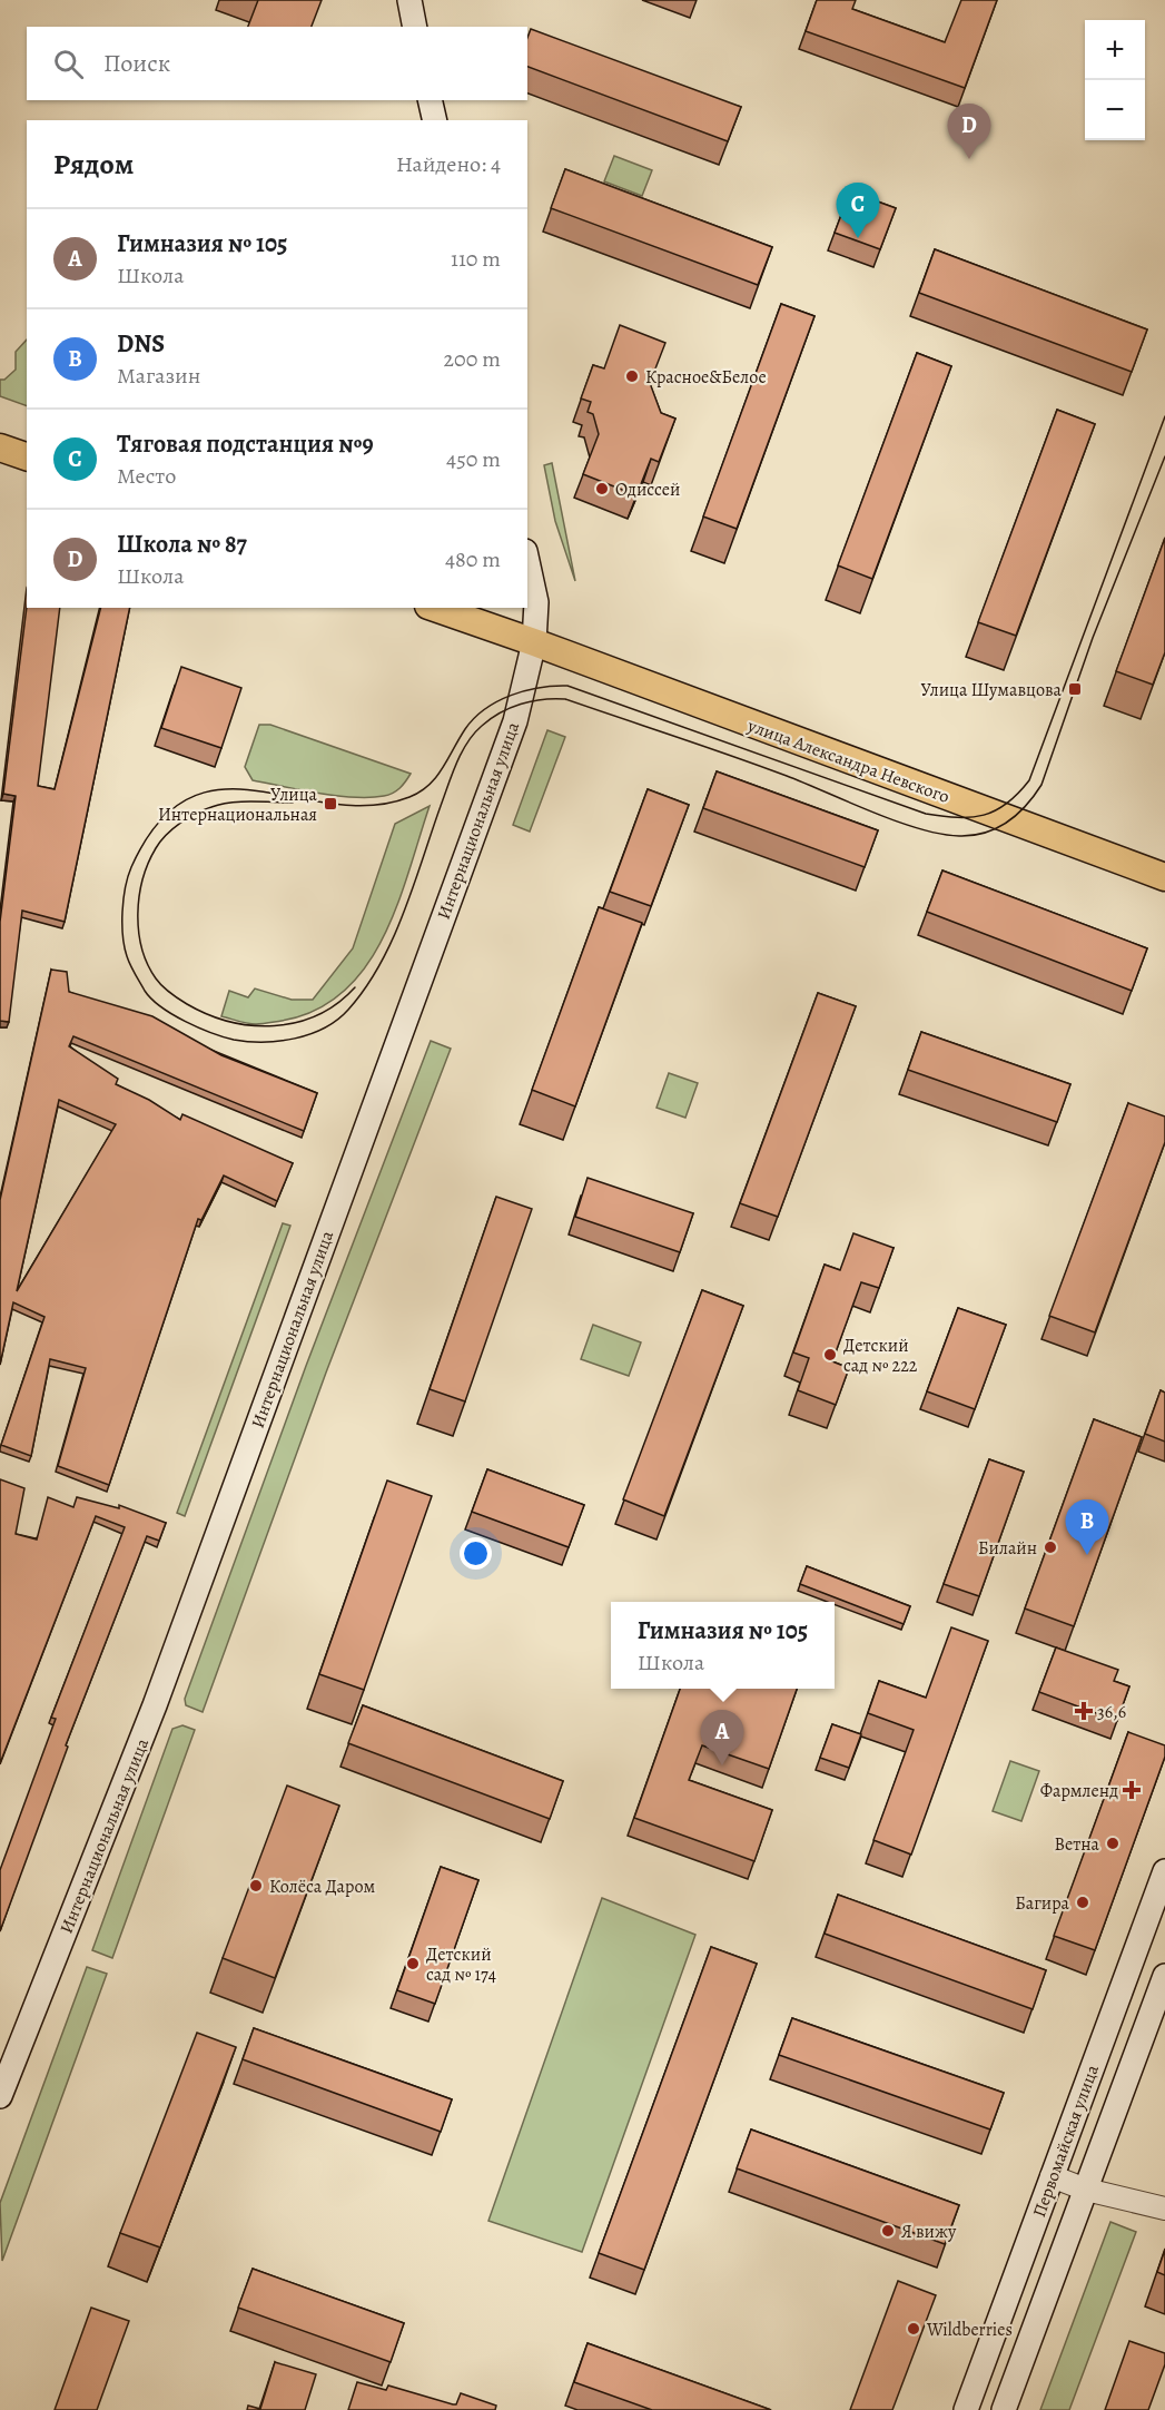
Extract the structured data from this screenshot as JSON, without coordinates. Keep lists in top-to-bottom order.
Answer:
{
  "streets": {
    "main road": ["улица Александра Невского", "Интернациональная улица", "Первомайская улица"]
  },
  "crossings": [
    ["улица Александра Невского", "Интернациональная улица"]
  ],
  "places": {
    "other": [
      "Красное&Белое",
      "Одиссей",
      "Детский сад № 222",
      "Билайн",
      "Ветна",
      "Колёса Даром",
      "Багира",
      "Детский сад № 174",
      "Я вижу",
      "Wildberries"
    ],
    "transit": ["Улица Шумавцова", "Улица Интернациональная"],
    "health": ["36,6", "Фармленд"]
  },
  "page": {
    "map_buttons": ["+", "−"],
    "search": "Поиск",
    "pins": [
      "D",
      "C",
      "B",
      "A"
    ],
    "heading": ["Рядом", "Найдено: 4"],
    "list": [
      {
        "mark": "A",
        "name": "Гимназия № 105",
        "note": "Школа",
        "value": "110 m"
      },
      {
        "mark": "B",
        "name": "DNS",
        "note": "Магазин",
        "value": "200 m"
      },
      {
        "mark": "C",
        "name": "Тяговая подстанция №9",
        "note": "Место",
        "value": "450 m"
      },
      {
        "mark": "D",
        "name": "Школа № 87",
        "note": "Школа",
        "value": "480 m"
      }
    ],
    "popup": ["Гимназия № 105", "Школа"]
  }
}
